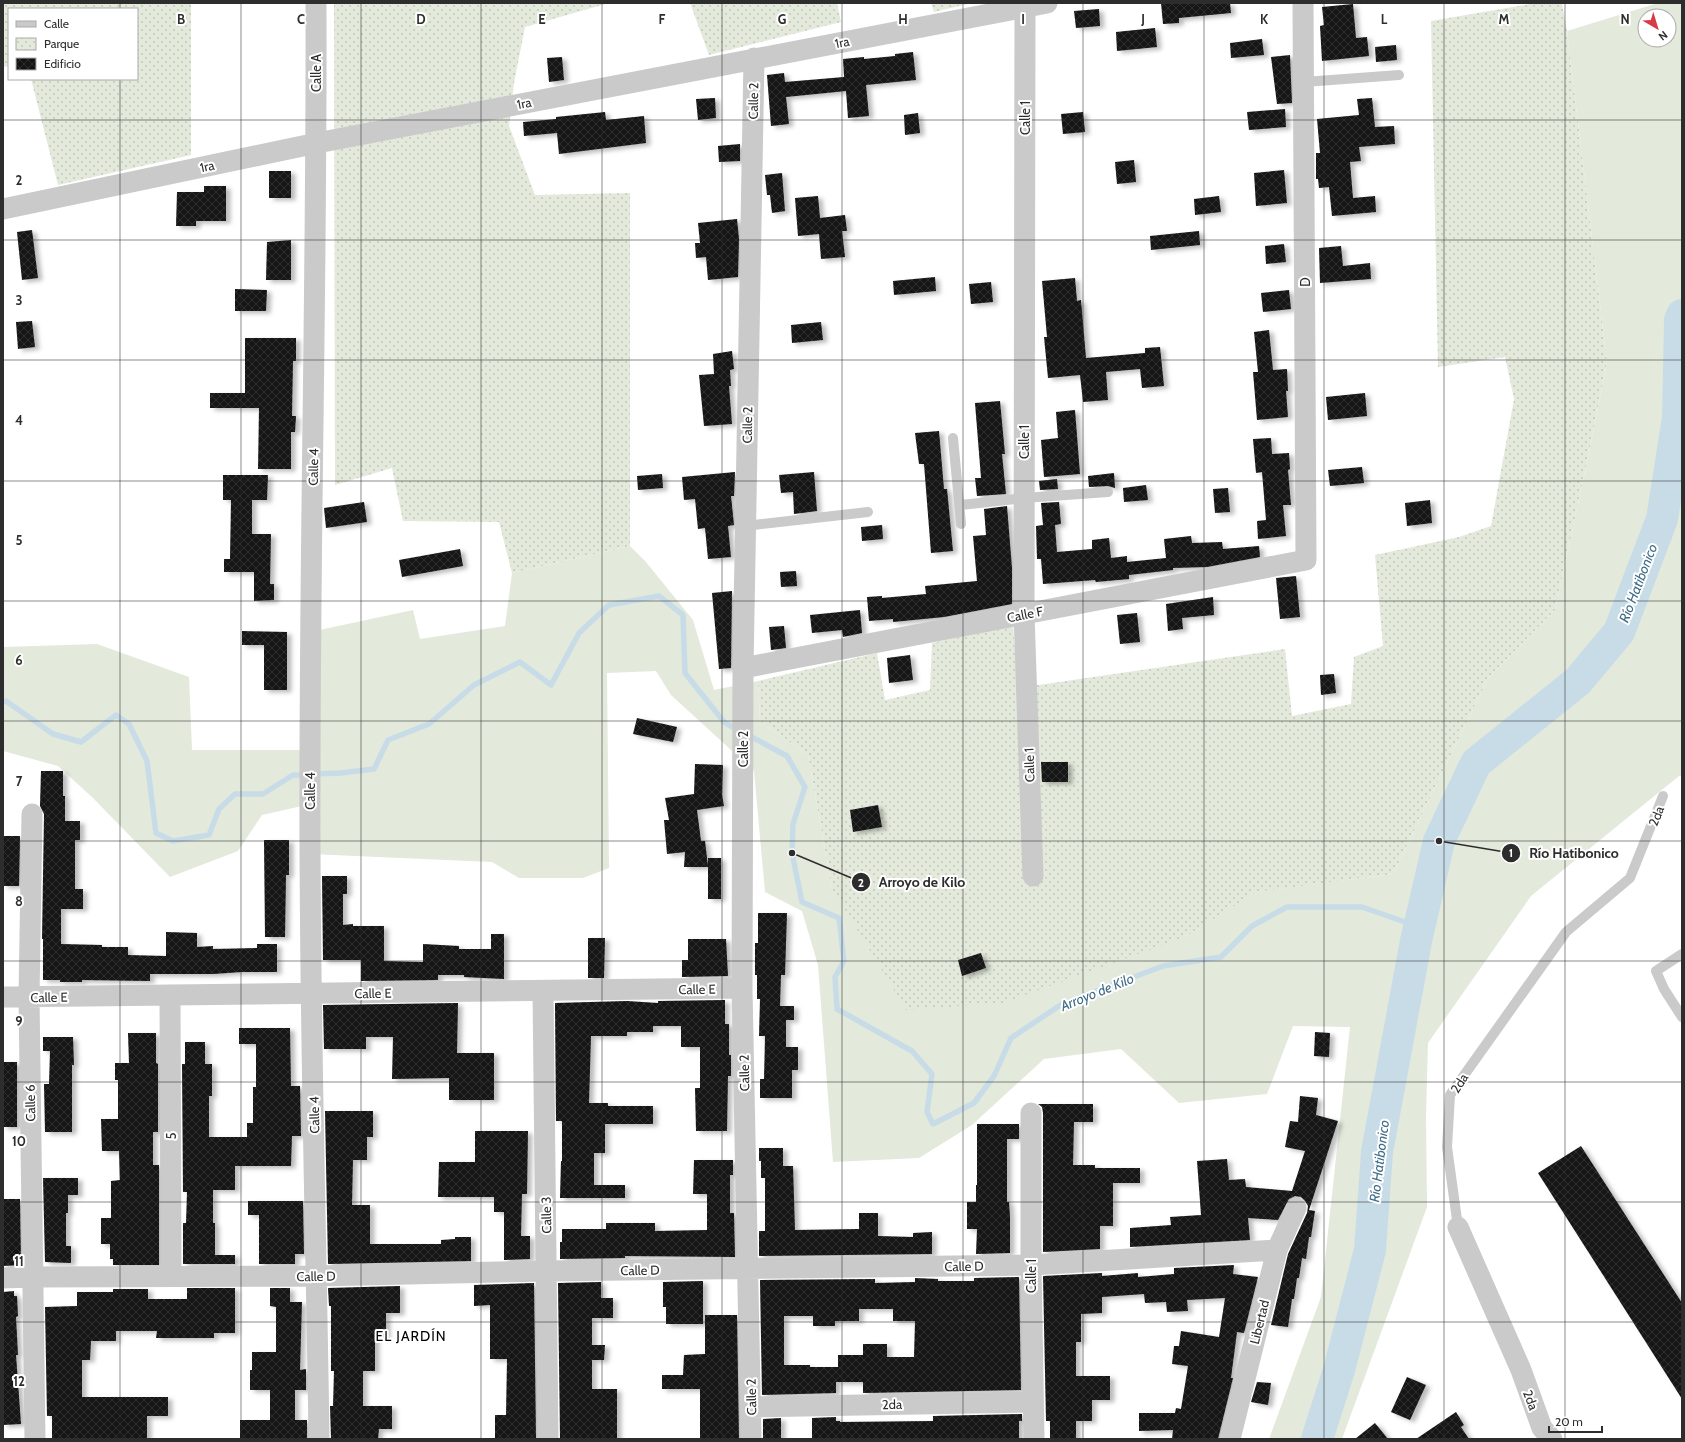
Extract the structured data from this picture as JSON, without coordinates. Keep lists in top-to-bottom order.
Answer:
{
  "streets": {
    "street": [
      "1ra",
      "Calle A",
      "Calle 2",
      "Calle 1",
      "D",
      "Calle 4",
      "Calle F",
      "2da",
      "Calle E",
      "Calle 6",
      "5",
      "Calle 3",
      "Calle D",
      "Libertad"
    ]
  },
  "crossings": [
    ["1ra", "Calle A"],
    ["1ra", "Calle 2"],
    ["1ra", "Calle 1"],
    ["1ra", "Calle 4"],
    ["Calle A", "Calle 4"],
    ["Calle 2", "Calle F"],
    ["Calle 2", "2da"],
    ["Calle 2", "Calle E"],
    ["Calle 2", "Calle D"],
    ["Calle 1", "Calle F"],
    ["Calle 1", "2da"],
    ["Calle 1", "Calle D"],
    ["D", "Calle F"],
    ["Calle 4", "Calle E"],
    ["Calle 4", "Calle D"],
    ["Calle E", "Calle 6"],
    ["Calle E", "5"],
    ["Calle E", "Calle 3"],
    ["Calle 6", "Calle D"],
    ["5", "Calle D"],
    ["Calle 3", "Calle D"],
    ["Calle D", "Libertad"]
  ],
  "districts": ["EL JARDÍN"],
  "water": ["Río Hatibonico", "Arroyo de Kilo"],
  "places": ["Río Hatibonico", "Arroyo de Kilo"],
  "legend": ["Calle", "Parque", "Edificio"],
  "scale_bar": "20 m",
  "north": "bottom right",
  "grid": {
    "columns": [
      "B",
      "C",
      "D",
      "E",
      "F",
      "G",
      "H",
      "I",
      "J",
      "K",
      "L",
      "M",
      "N"
    ],
    "rows": [
      "2",
      "3",
      "4",
      "5",
      "6",
      "7",
      "8",
      "9",
      "10",
      "11",
      "12"
    ]
  }
}
